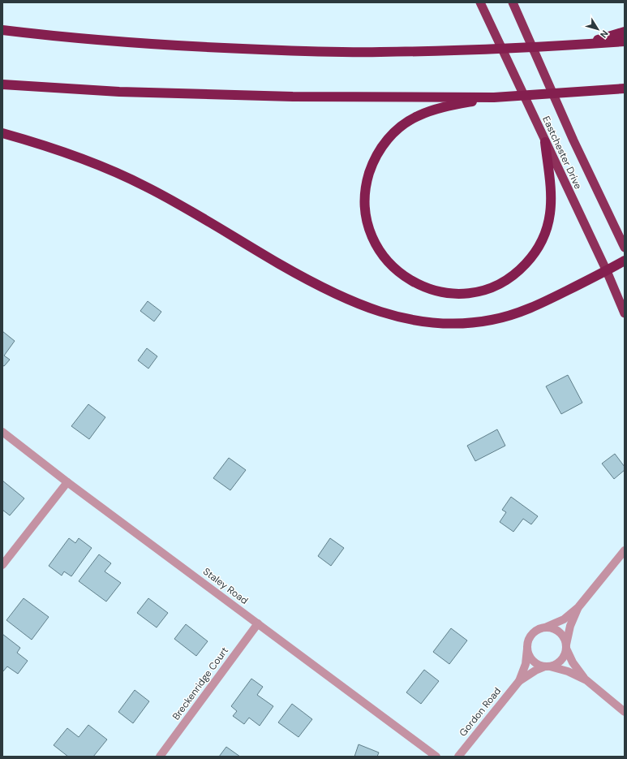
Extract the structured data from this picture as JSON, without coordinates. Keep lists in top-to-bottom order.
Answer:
{
  "streets": {
    "highway": ["Eastchester Drive"],
    "street": ["Staley Road", "Breckenridge Court", "Gordon Road"]
  },
  "crossings": [
    ["Staley Road", "Breckenridge Court"]
  ],
  "north": "bottom right"
}
